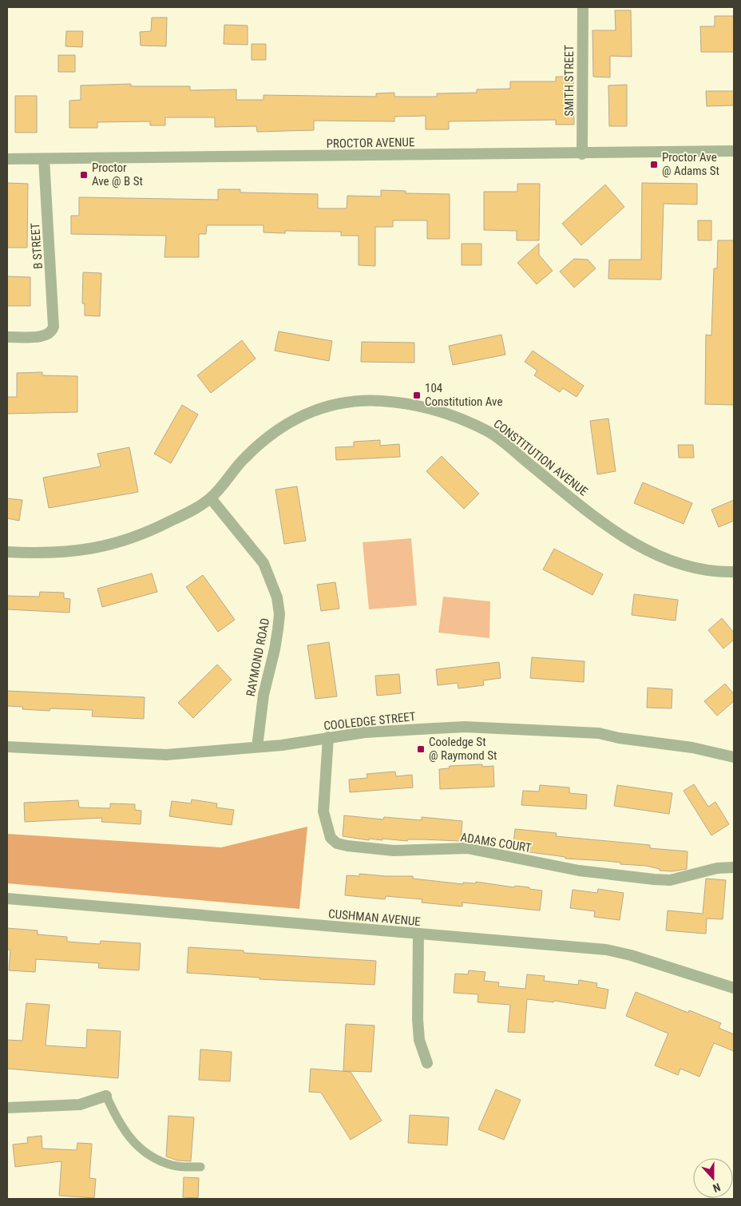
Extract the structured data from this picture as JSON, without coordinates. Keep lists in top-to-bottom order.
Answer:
{
  "streets": {
    "street": [
      "SMITH STREET",
      "PROCTOR AVENUE",
      "B STREET",
      "CONSTITUTION AVENUE",
      "RAYMOND ROAD",
      "COOLEDGE STREET",
      "ADAMS COURT",
      "CUSHMAN AVENUE"
    ]
  },
  "crossings": [
    ["SMITH STREET", "PROCTOR AVENUE"],
    ["PROCTOR AVENUE", "B STREET"],
    ["CONSTITUTION AVENUE", "RAYMOND ROAD"],
    ["RAYMOND ROAD", "COOLEDGE STREET"],
    ["COOLEDGE STREET", "ADAMS COURT"]
  ],
  "places": {
    "transit": [
      "Proctor Ave @ Adams St",
      "Proctor Ave @ B St",
      "104 Constitution Ave",
      "Cooledge St @ Raymond St"
    ]
  },
  "north": "bottom"
}
